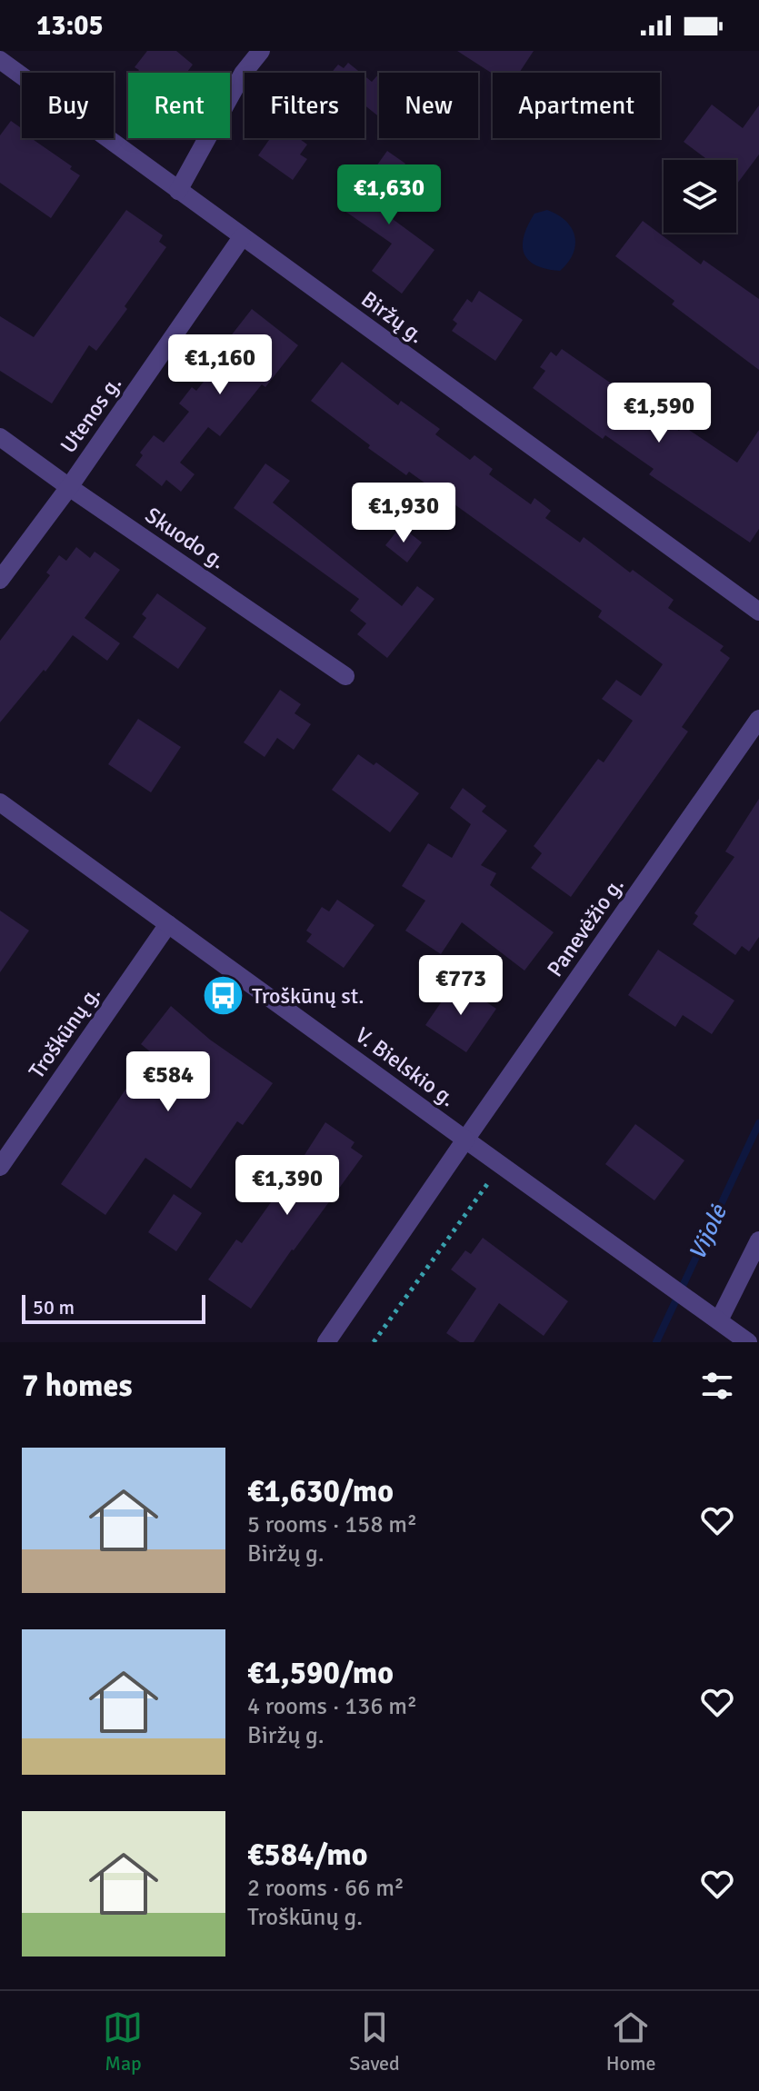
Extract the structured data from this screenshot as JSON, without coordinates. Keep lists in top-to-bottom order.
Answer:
{
  "streets": {
    "street": [
      "Biržų g.",
      "Utenos g.",
      "Skuodo g.",
      "Panevėžio g.",
      "Troškūnų g.",
      "V. Bielskio g."
    ]
  },
  "crossings": [
    ["Biržų g.", "Utenos g."],
    ["Utenos g.", "Skuodo g."],
    ["Panevėžio g.", "V. Bielskio g."],
    ["Troškūnų g.", "V. Bielskio g."]
  ],
  "water": ["Vijolė"],
  "places": {
    "bus stop": ["Troškūnų st."]
  },
  "scale_bar": "50 m",
  "page": {
    "status": "13:05",
    "chip": [
      "Buy",
      "Rent",
      "Filters",
      "New",
      "Apartment"
    ],
    "price": [
      "€1,630",
      "€1,160",
      "€1,590",
      "€1,930",
      "€773",
      "€584",
      "€1,390"
    ],
    "scale": "50 m",
    "heading": "7 homes",
    "list": [
      {
        "name": "€1,630/mo",
        "note": "5 rooms · 158 m² · Biržų g."
      },
      {
        "name": "€1,590/mo",
        "note": "4 rooms · 136 m² · Biržų g."
      },
      {
        "name": "€584/mo",
        "note": "2 rooms · 66 m² · Troškūnų g."
      }
    ],
    "tabs": ["Map", "Saved", "Home"]
  }
}
